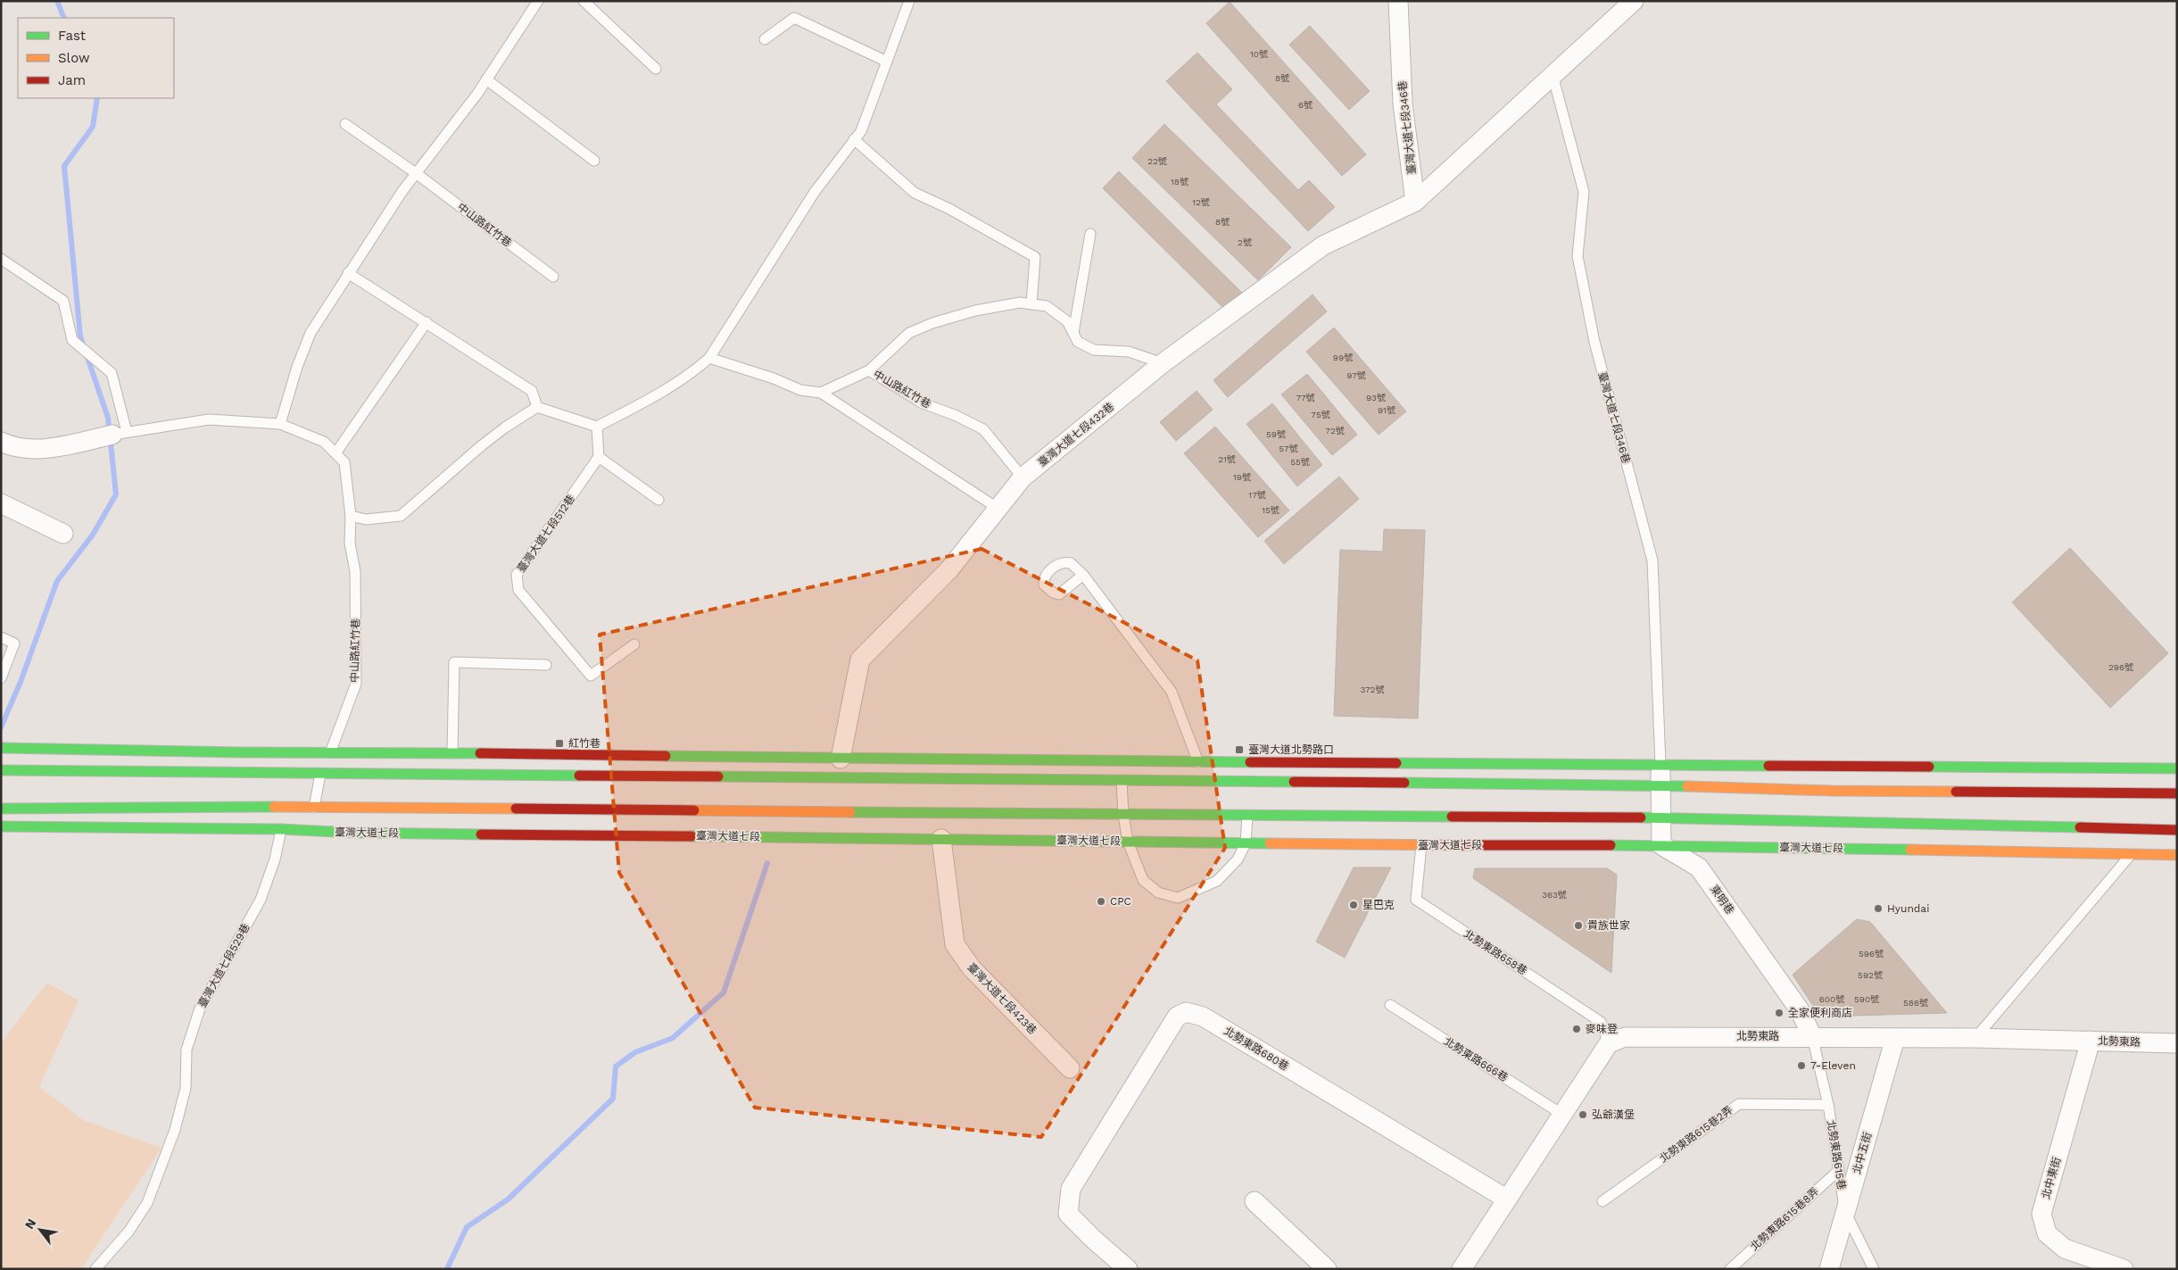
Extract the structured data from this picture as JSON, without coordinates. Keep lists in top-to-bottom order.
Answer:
{
  "streets": {
    "main road": ["臺灣大道七段"],
    "street": [
      "臺灣大道七段346巷",
      "臺灣大道七段432巷",
      "東明巷",
      "臺灣大道七段423巷",
      "北勢東路",
      "北勢東路680巷",
      "北中五街",
      "北中東街"
    ],
    "lane": [
      "中山路紅竹巷",
      "臺灣大道七段512巷",
      "北勢東路658巷",
      "臺灣大道七段529巷",
      "北勢東路666巷",
      "北勢東路615巷2弄",
      "北勢東路615巷",
      "北勢東路615巷8弄"
    ]
  },
  "crossings": [
    ["臺灣大道七段346巷", "臺灣大道七段432巷"],
    ["中山路紅竹巷", "臺灣大道七段432巷"],
    ["中山路紅竹巷", "臺灣大道七段"],
    ["臺灣大道七段", "東明巷"],
    ["臺灣大道七段", "北勢東路658巷"],
    ["臺灣大道七段", "臺灣大道七段529巷"],
    ["臺灣大道七段", "臺灣大道七段423巷"],
    ["東明巷", "北勢東路"],
    ["東明巷", "北勢東路615巷"],
    ["北勢東路658巷", "北勢東路"],
    ["北勢東路", "北中五街"],
    ["北勢東路", "北勢東路615巷"],
    ["北勢東路", "北中東街"],
    ["北勢東路615巷2弄", "北勢東路615巷"],
    ["北中五街", "北勢東路615巷"],
    ["北勢東路615巷", "北勢東路615巷8弄"]
  ],
  "places": {
    "transit": ["紅竹巷", "臺灣大道北勢路口"],
    "other": [
      "CPC",
      "星巴克",
      "Hyundai",
      "貴族世家",
      "全家便利商店",
      "麥味登",
      "7-Eleven",
      "弘爺漢堡"
    ]
  },
  "house_numbers": [
    "10號",
    "8號",
    "6號",
    "22號",
    "18號",
    "12號",
    "8號",
    "2號",
    "99號",
    "97號",
    "77號",
    "93號",
    "91號",
    "75號",
    "72號",
    "59號",
    "57號",
    "21號",
    "55號",
    "19號",
    "17號",
    "15號",
    "296號",
    "372號",
    "363號",
    "596號",
    "592號",
    "600號",
    "590號",
    "586號"
  ],
  "legend": ["Fast", "Slow", "Jam"],
  "north": "top left"
}
